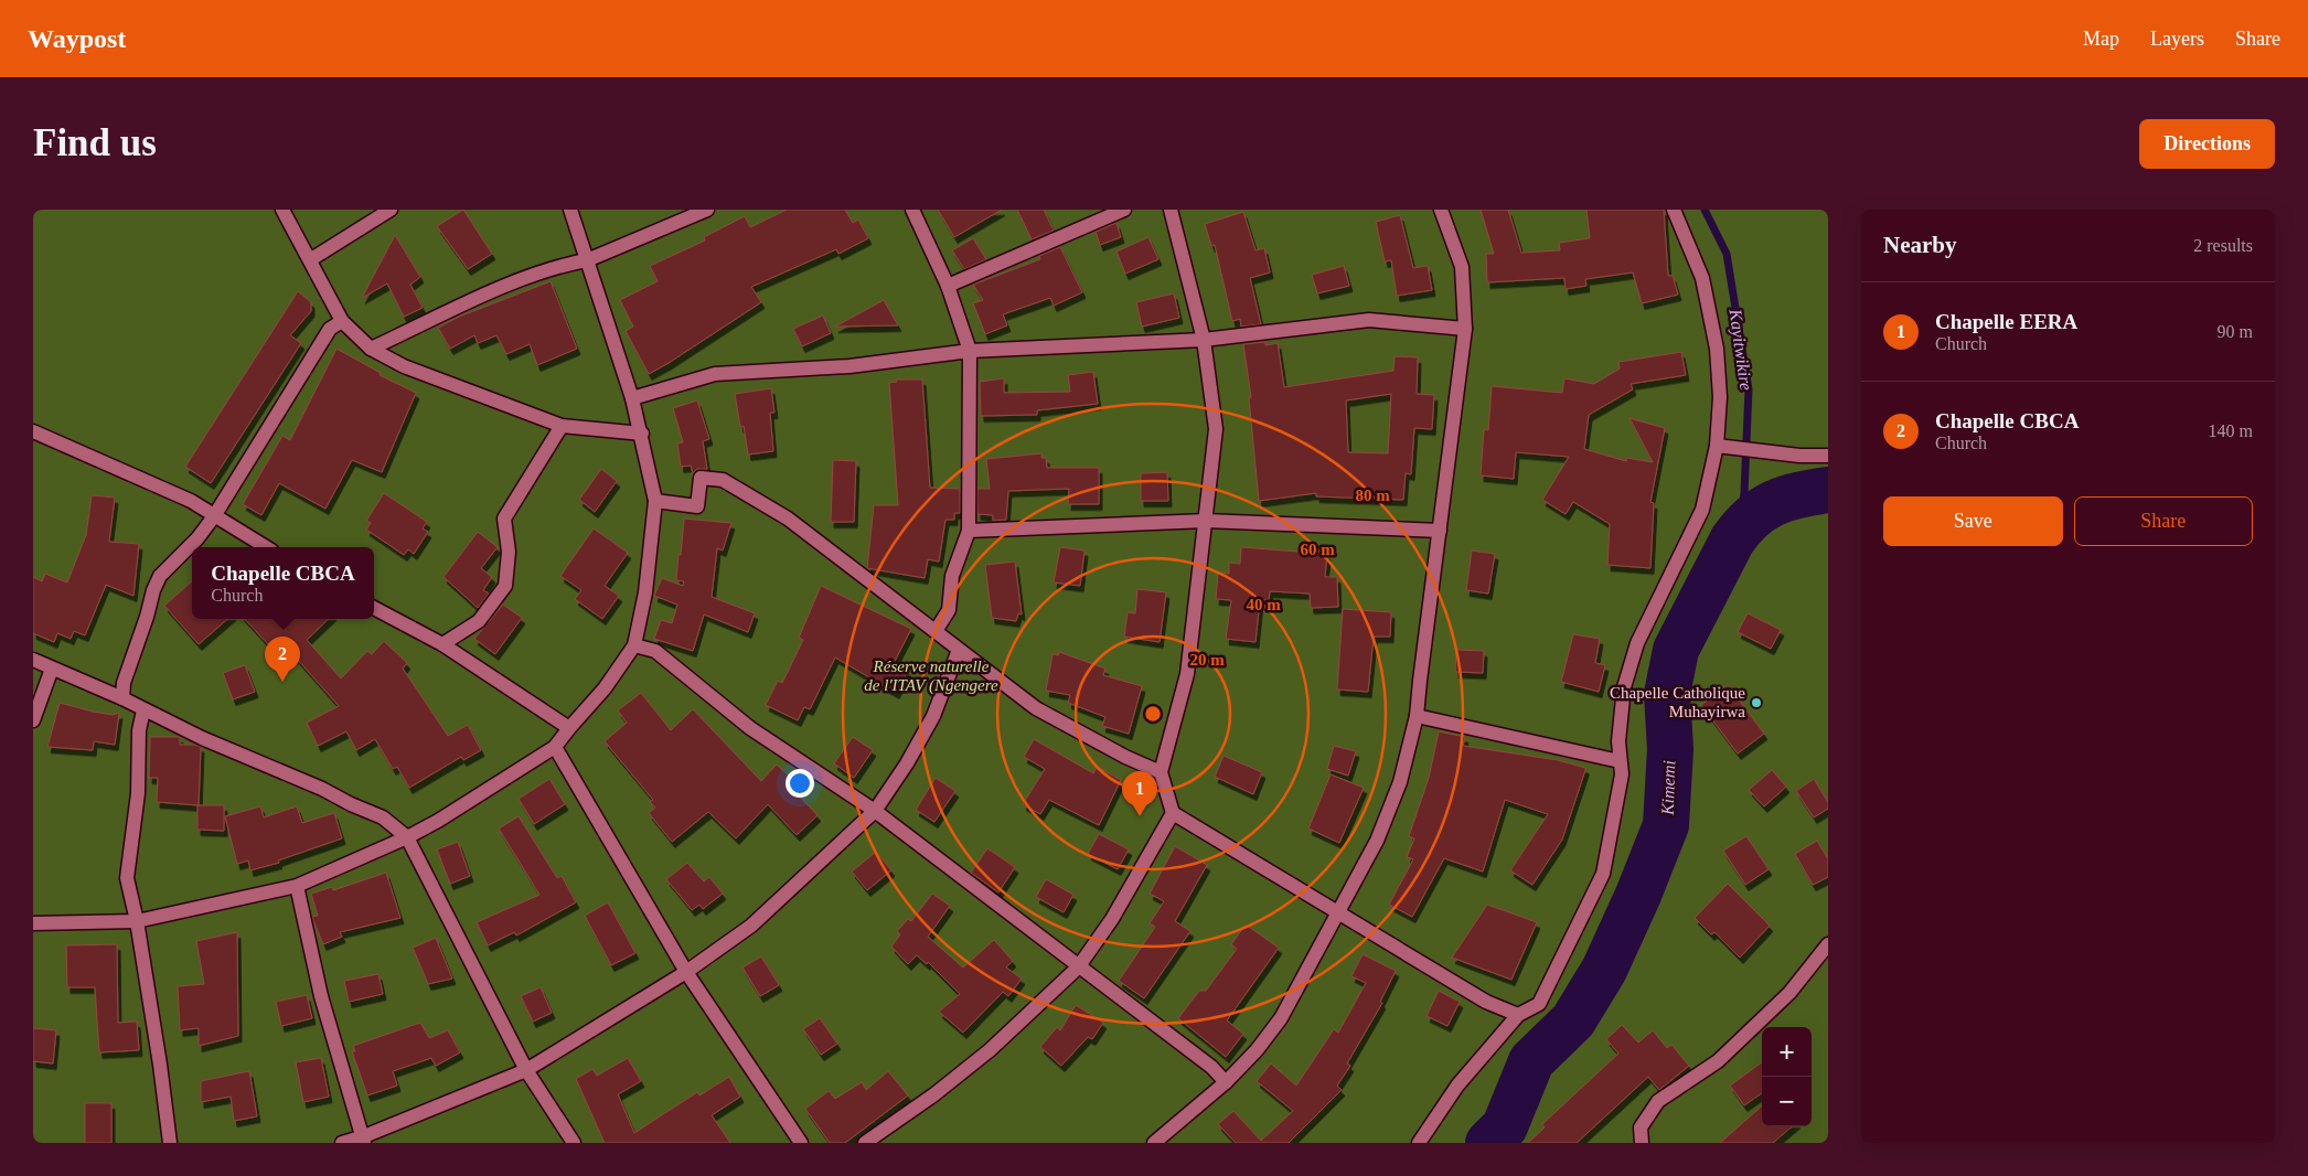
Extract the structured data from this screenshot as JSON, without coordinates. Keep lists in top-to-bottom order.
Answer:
{
  "water": ["Kayitwikire", "Kimemi"],
  "parks": ["Réserve naturelle de l'ITAV (Ngengere"],
  "places": ["Chapelle Catholique Muhayirwa"],
  "page": {
    "header": "Waypost",
    "nav": ["Map", "Layers", "Share"],
    "buttons": [
      "Directions",
      ["Save", "Share"]
    ],
    "title": "Find us",
    "heading": ["Nearby", "2 results"],
    "list": [
      {
        "mark": "1",
        "name": "Chapelle EERA",
        "note": "Church",
        "value": "90 m"
      },
      {
        "mark": "2",
        "name": "Chapelle CBCA",
        "note": "Church",
        "value": "140 m"
      }
    ],
    "popup": ["Chapelle CBCA", "Church"],
    "pins": ["2", "1"],
    "map_buttons": ["+", "−"]
  },
  "rings": [
    "80 m",
    "60 m",
    "40 m",
    "20 m"
  ]
}
